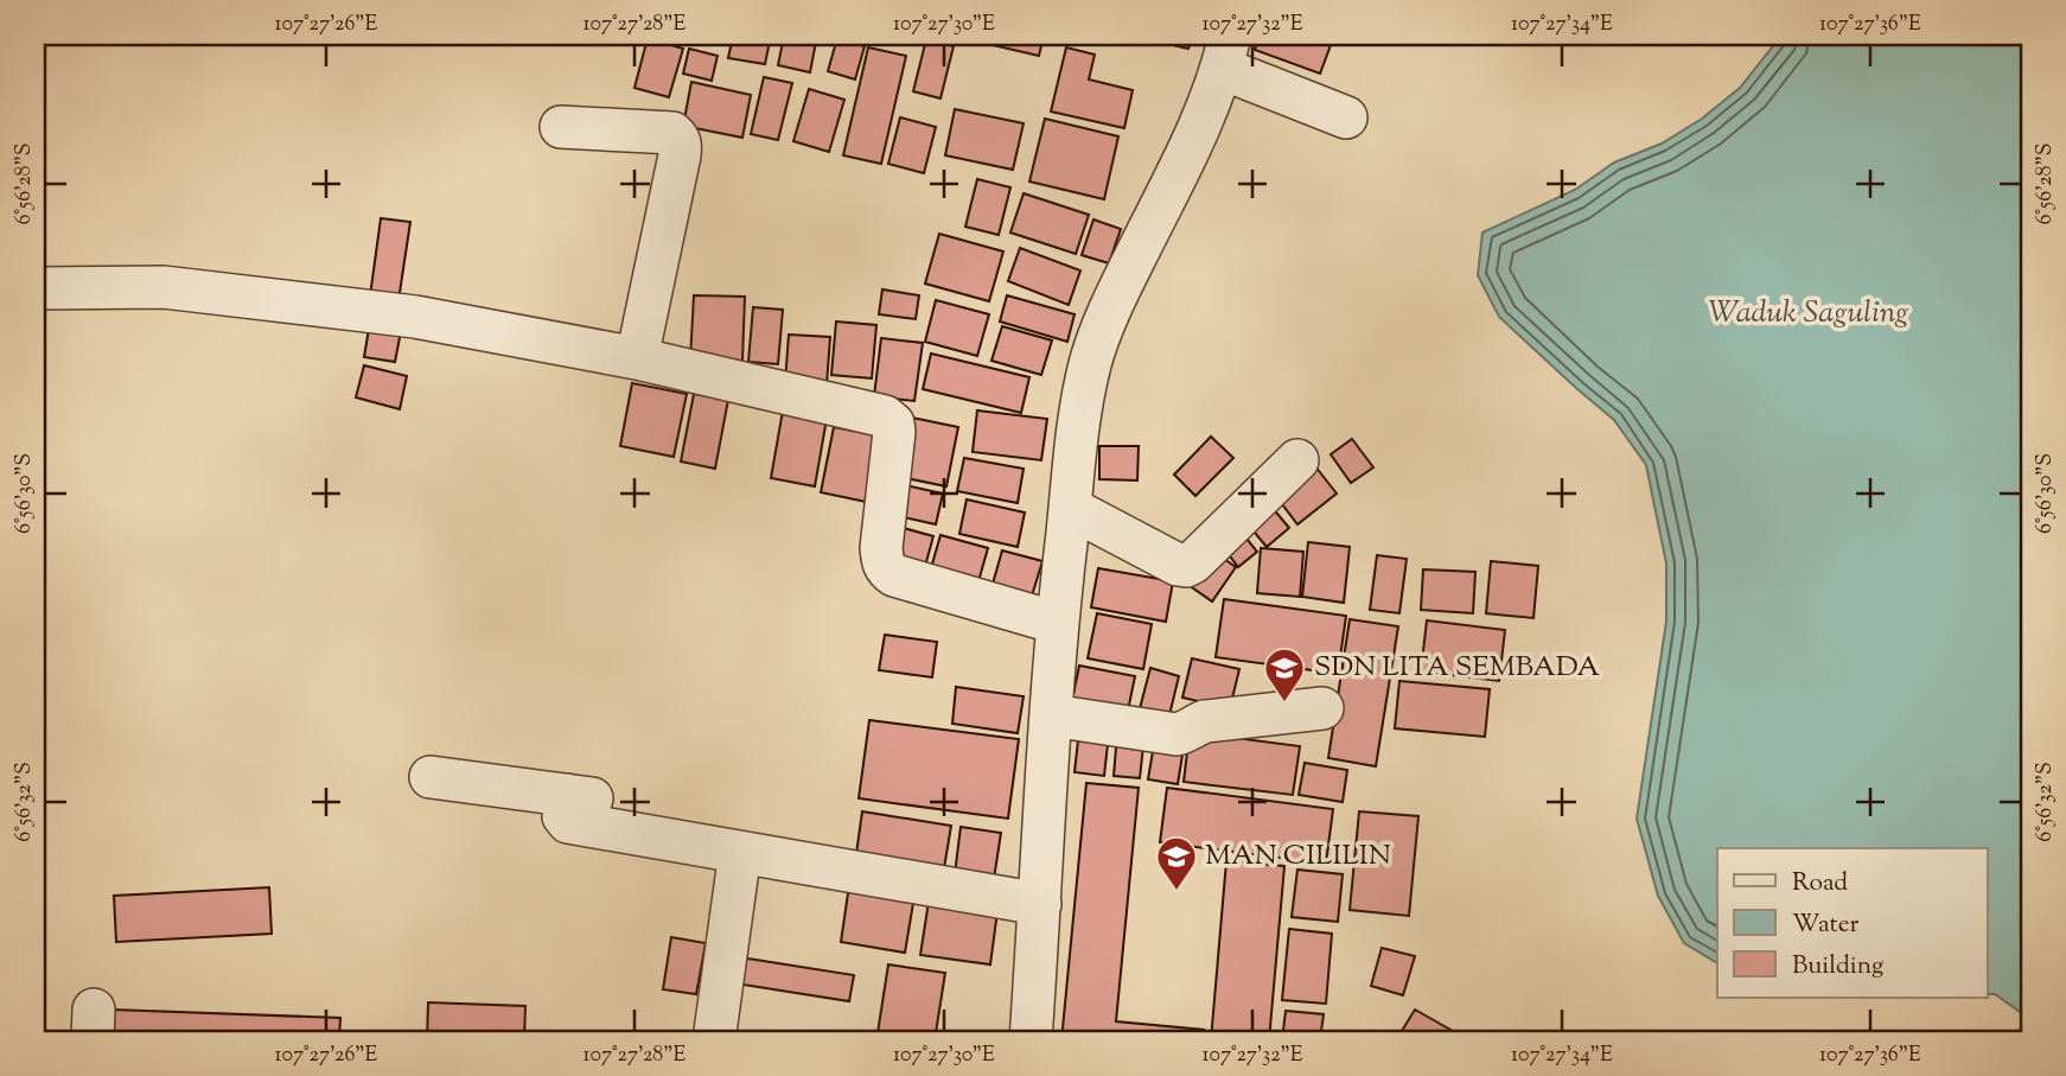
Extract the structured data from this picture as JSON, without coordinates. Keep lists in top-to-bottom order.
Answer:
{
  "water": ["Waduk Saguling"],
  "places": {
    "school or university": ["SDN LITA SEMBADA", "MAN CILILIN"]
  },
  "legend": ["Road", "Water", "Building"],
  "coordinates": [
    "107°27'26\"E",
    "107°27'28\"E",
    "107°27'30\"E",
    "107°27'32\"E",
    "107°27'34\"E",
    "107°27'36\"E",
    "6°56'28\"S",
    "6°56'30\"S",
    "6°56'32\"S"
  ]
}
